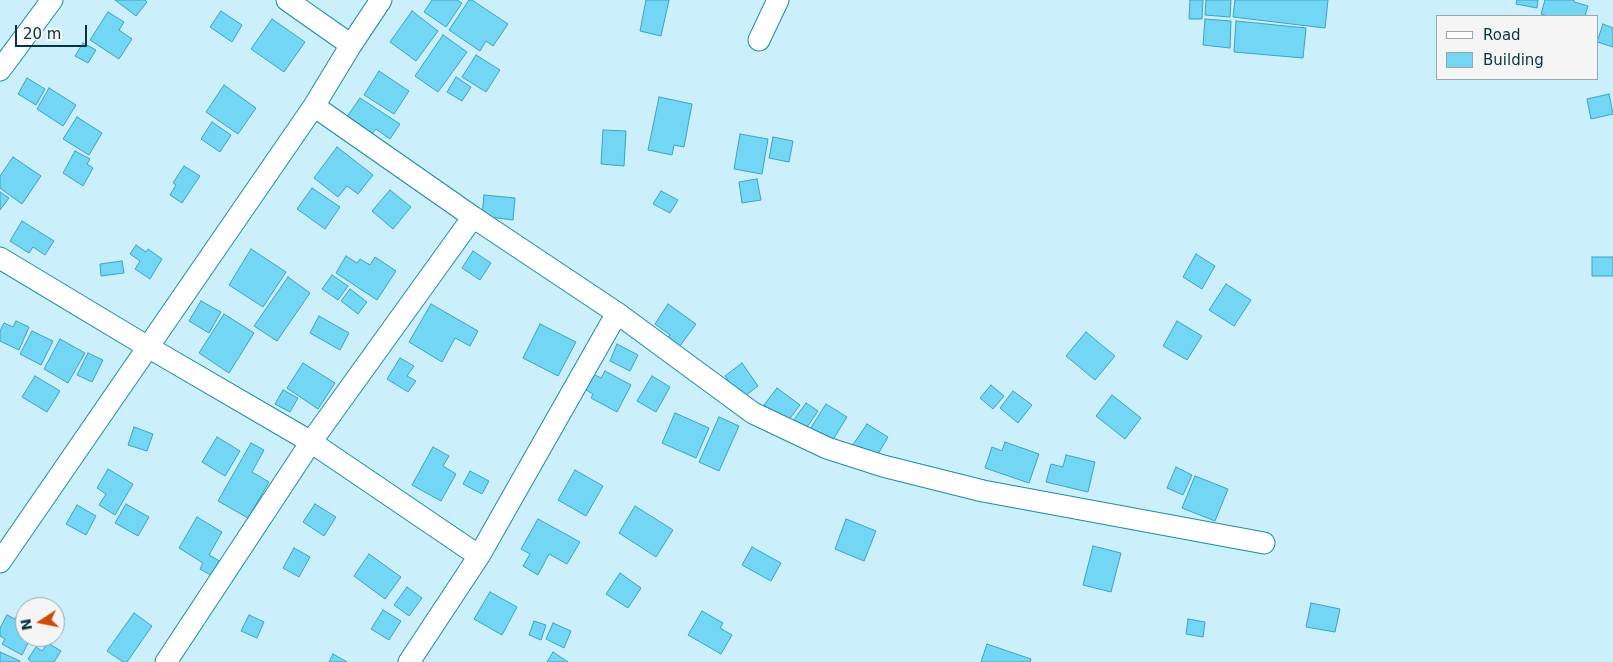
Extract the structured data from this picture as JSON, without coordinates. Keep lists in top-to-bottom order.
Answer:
{
  "legend": ["Road", "Building"],
  "scale_bar": "20 m",
  "north": "left"
}
